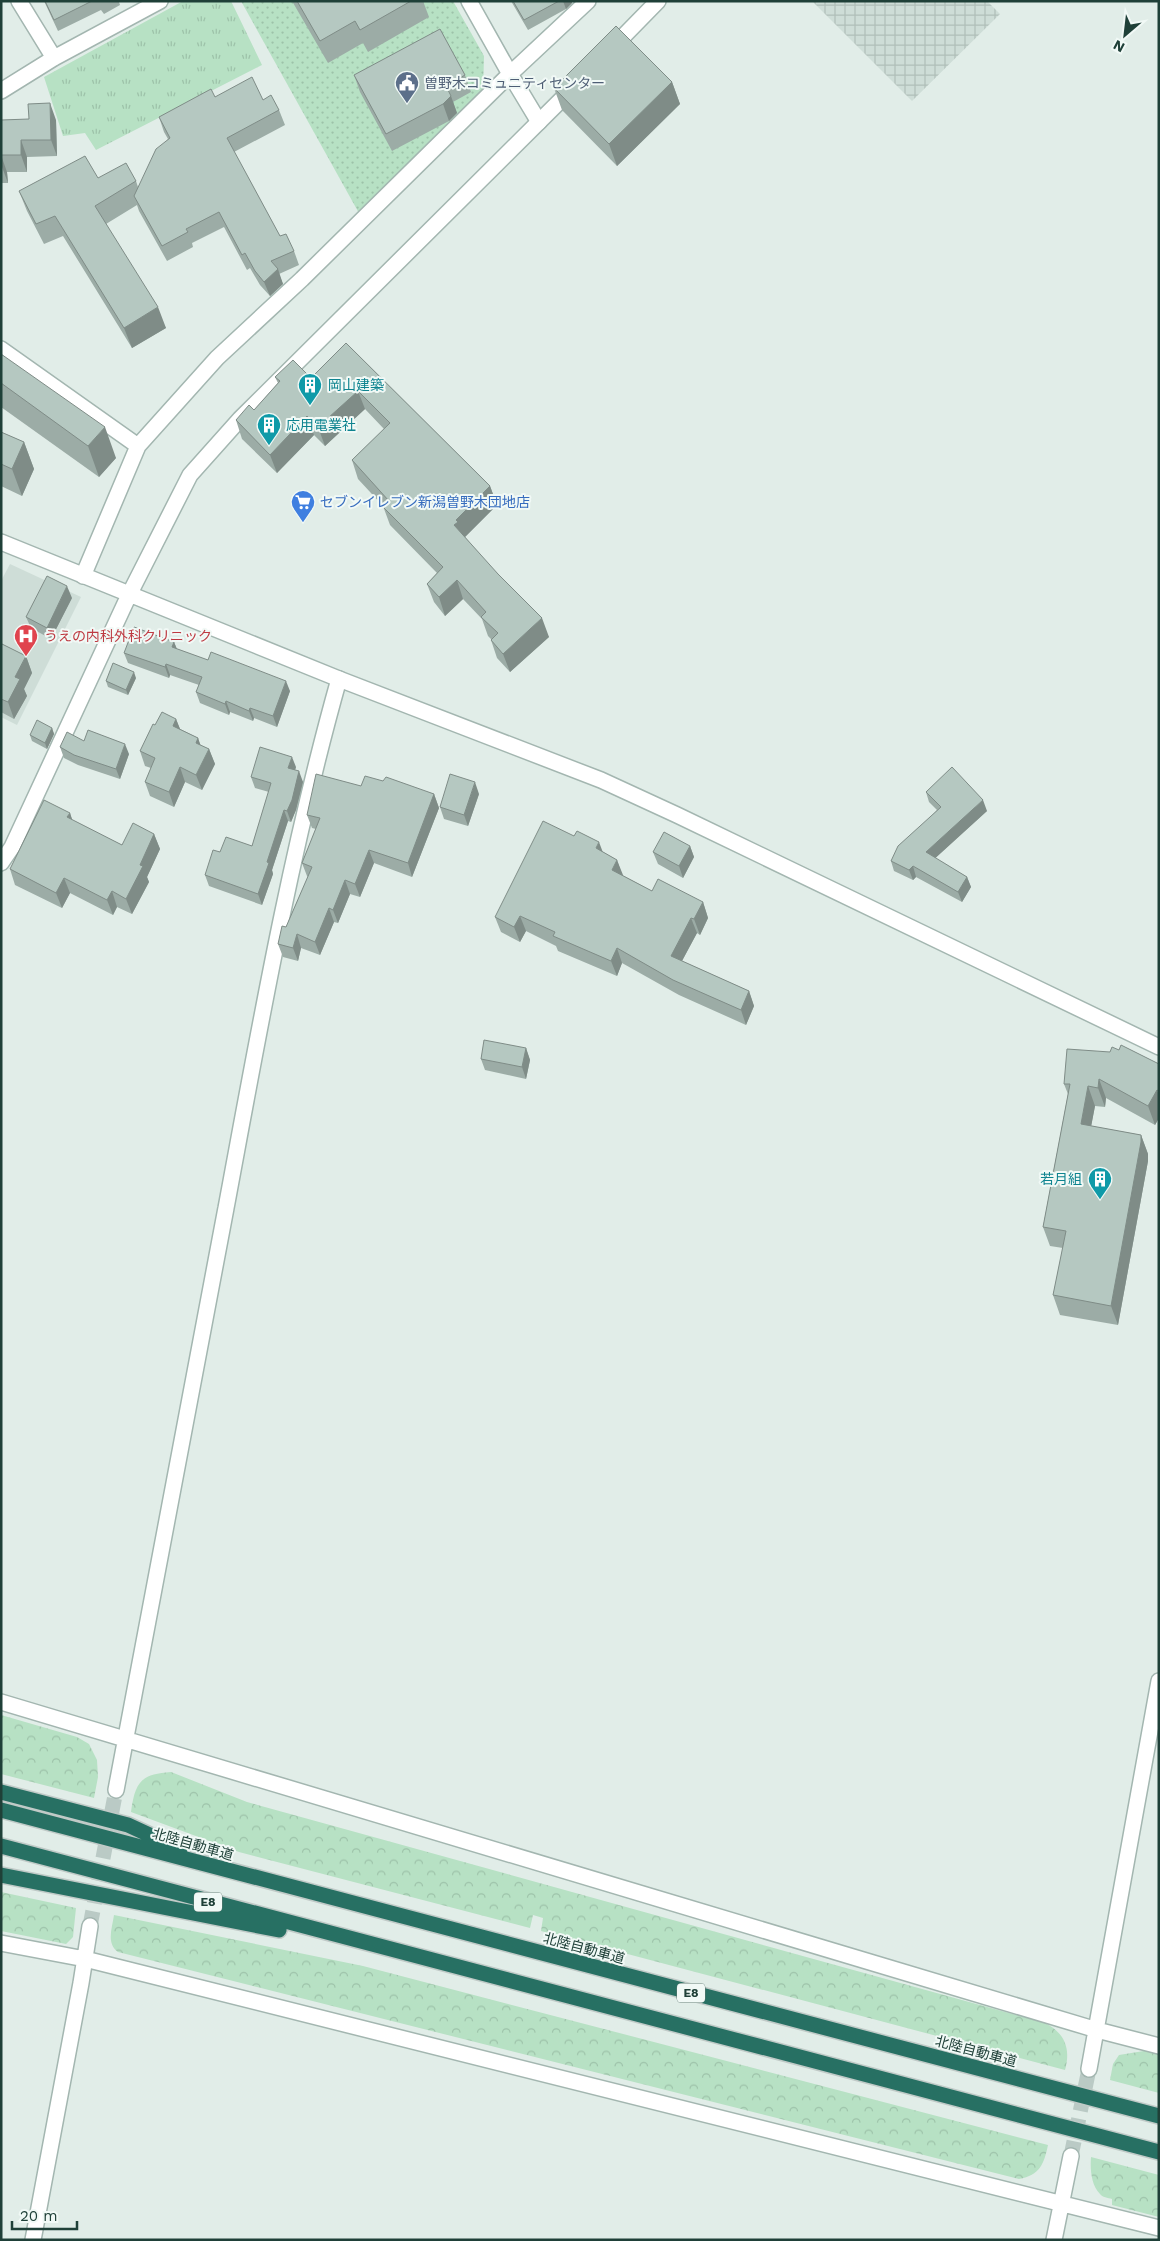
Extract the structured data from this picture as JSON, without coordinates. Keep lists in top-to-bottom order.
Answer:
{
  "streets": {
    "highway": ["北陸自動車道", "E8"]
  },
  "places": {
    "public building": ["曽野木コミュニティセンター"],
    "building": ["岡山建築", "応用電業社", "若月組"],
    "supermarket": ["セブンイレブン新潟曽野木団地店"],
    "hospital": ["うえの内科外科クリニック"]
  },
  "scale_bar": "20 m",
  "north": "bottom left"
}
